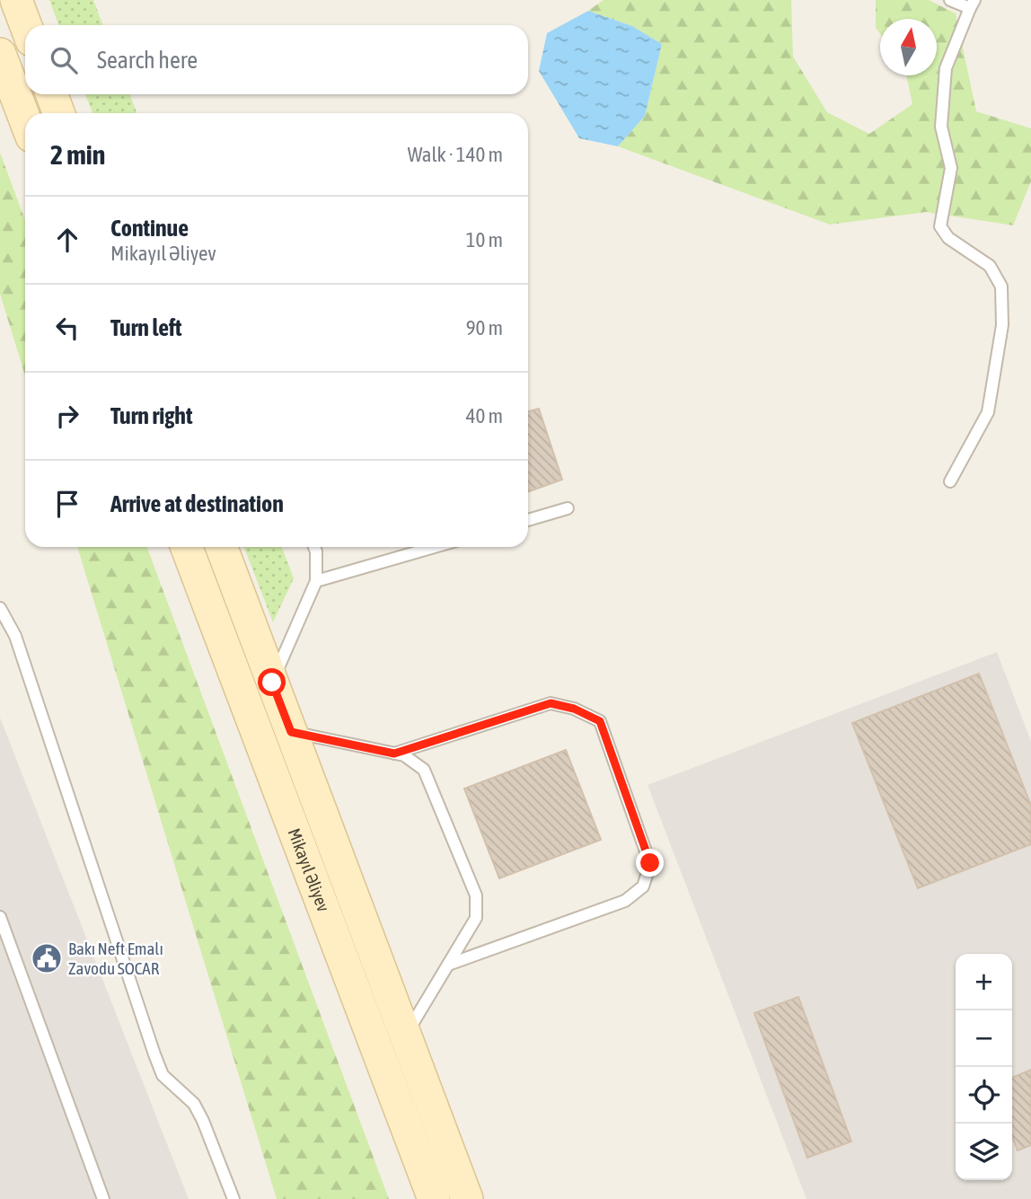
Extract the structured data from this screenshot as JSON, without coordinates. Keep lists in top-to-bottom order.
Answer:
{
  "streets": {
    "main road": ["Mikayıl Əliyev"]
  },
  "places": {
    "public building": ["Bakı Neft Emalı Zavodu SOCAR"]
  },
  "north": "top",
  "page": {
    "search": "Search here",
    "heading": ["2 min", "Walk · 140 m"],
    "list": [
      ["Continue", "Mikayıl Əliyev", "10 m"],
      ["Turn left", "90 m"],
      ["Turn right", "40 m"],
      "Arrive at destination"
    ],
    "map_buttons": ["+", "−"]
  }
}
